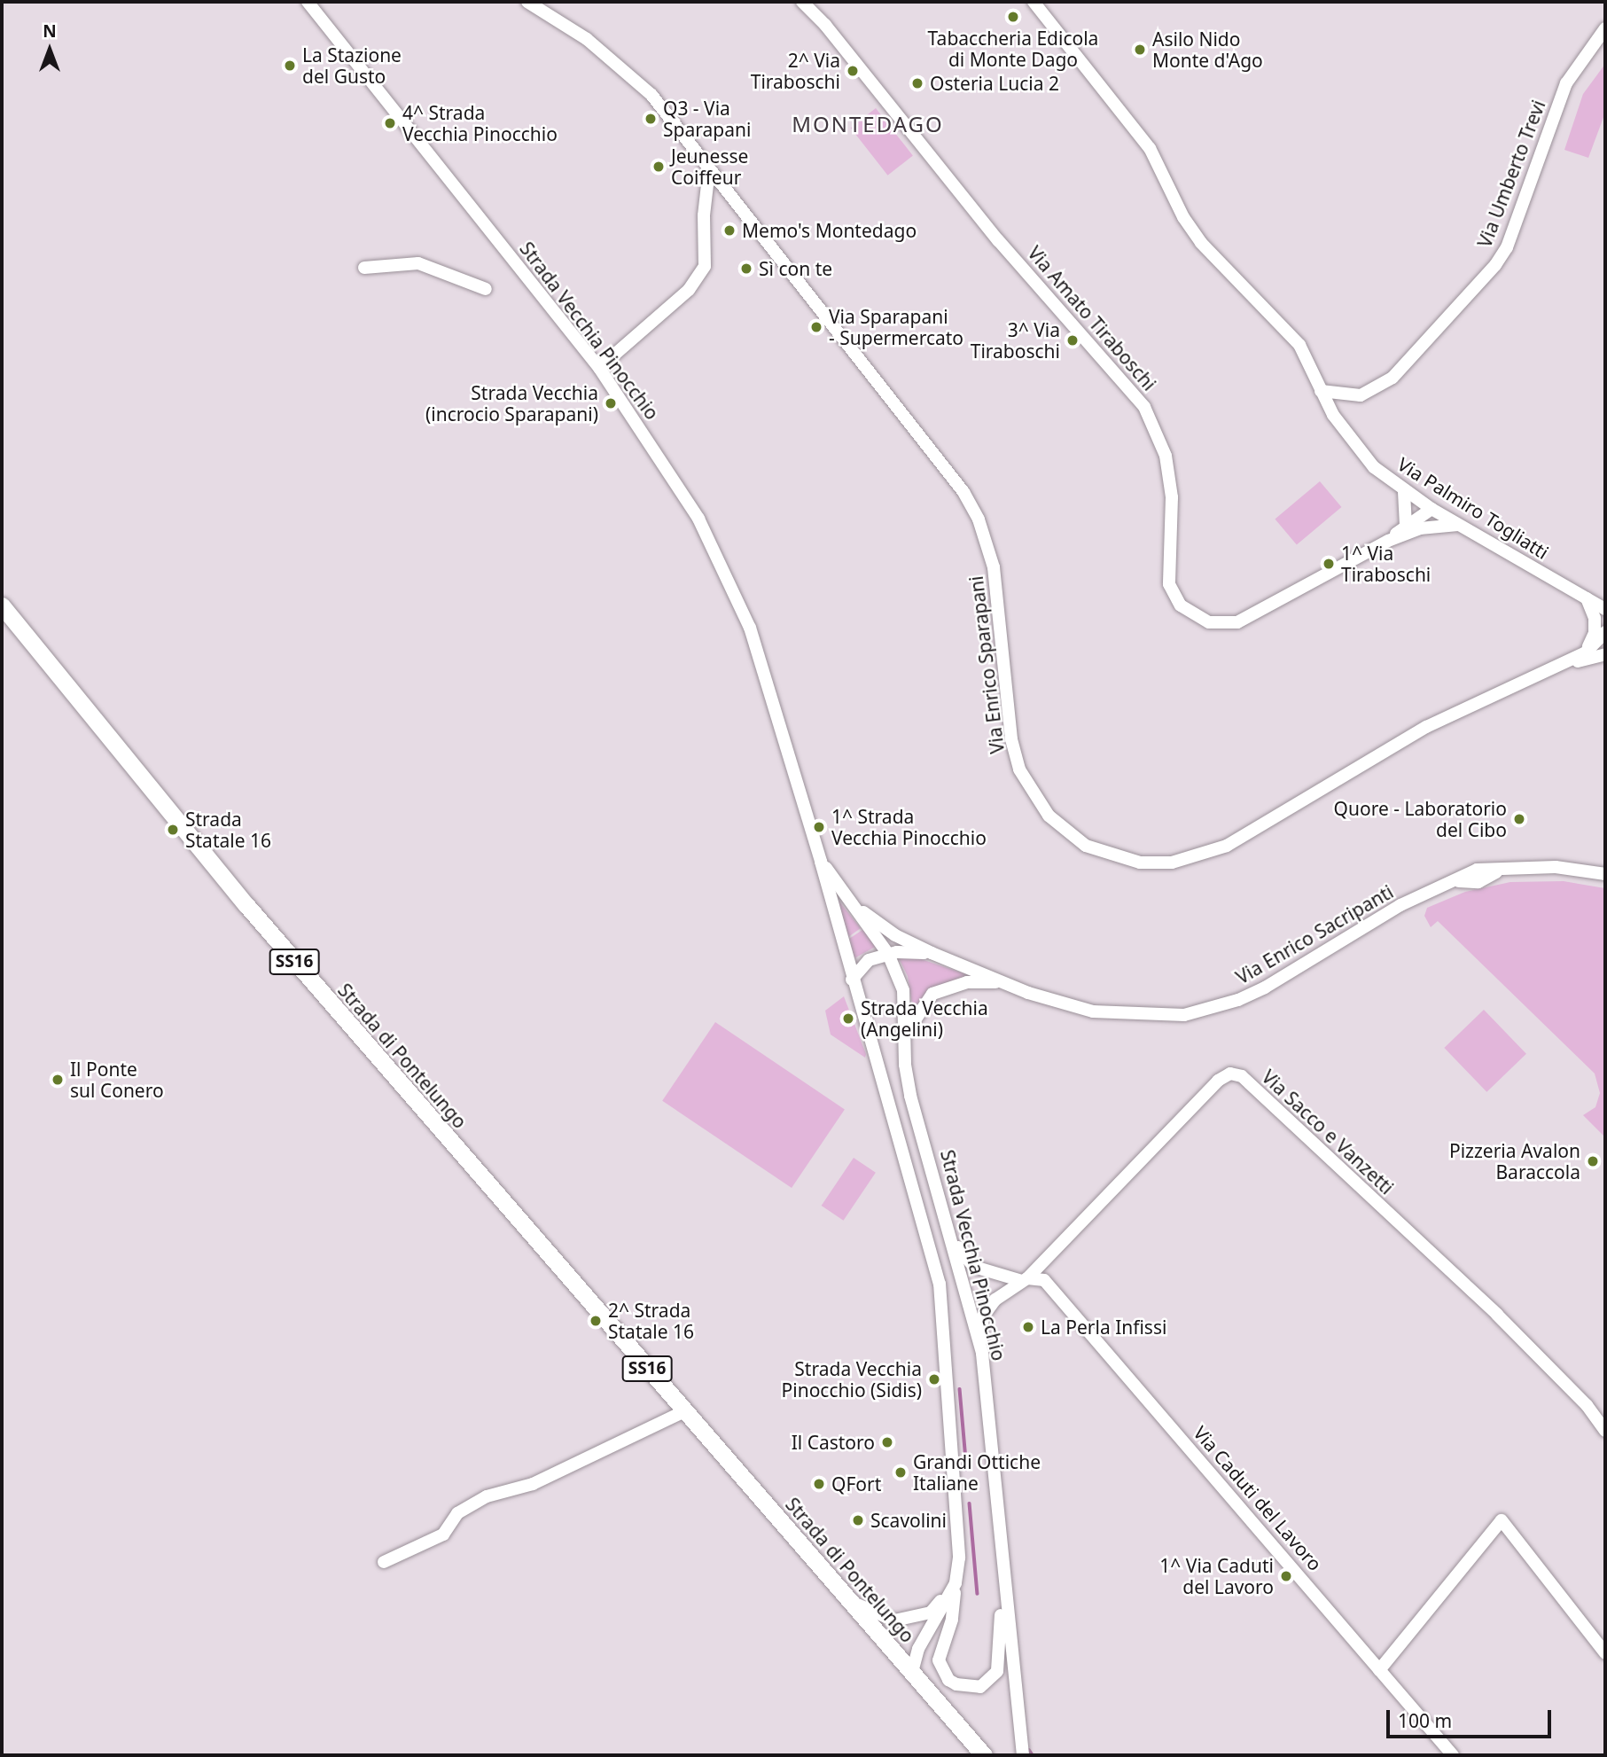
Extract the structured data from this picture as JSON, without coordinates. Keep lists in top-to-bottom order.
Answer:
{
  "streets": {
    "main road": ["SS16", "Strada di Pontelungo"],
    "street": [
      "Via Umberto Trevi",
      "Via Amato Tiraboschi",
      "Strada Vecchia Pinocchio",
      "Via Palmiro Togliatti",
      "Via Enrico Sparapani",
      "Via Enrico Sacripanti",
      "Via Sacco e Vanzetti",
      "Via Caduti del Lavoro"
    ]
  },
  "crossings": [
    ["Via Umberto Trevi", "Via Palmiro Togliatti"],
    ["Via Amato Tiraboschi", "Via Palmiro Togliatti"],
    ["Strada Vecchia Pinocchio", "Via Enrico Sacripanti"],
    ["Strada Vecchia Pinocchio", "Strada di Pontelungo"],
    ["Strada Vecchia Pinocchio", "Via Sacco e Vanzetti"],
    ["Via Sacco e Vanzetti", "Via Caduti del Lavoro"]
  ],
  "districts": ["MONTEDAGO"],
  "places": [
    "Tabaccheria Edicola di Monte Dago",
    "Asilo Nido Monte d'Ago",
    "La Stazione del Gusto",
    "2^ Via Tiraboschi",
    "Osteria Lucia 2",
    "Q3 - Via Sparapani",
    "4^ Strada Vecchia Pinocchio",
    "Jeunesse Coiffeur",
    "Memo's Montedago",
    "Sì con te",
    "Via Sparapani - Supermercato",
    "3^ Via Tiraboschi",
    "Strada Vecchia (incrocio Sparapani)",
    "1^ Via Tiraboschi",
    "Quore - Laboratorio del Cibo",
    "1^ Strada Vecchia Pinocchio",
    "Strada Statale 16",
    "Strada Vecchia (Angelini)",
    "Il Ponte sul Conero",
    "Pizzeria Avalon Baraccola",
    "2^ Strada Statale 16",
    "La Perla Infissi",
    "Strada Vecchia Pinocchio (Sidis)",
    "Il Castoro",
    "Grandi Ottiche Italiane",
    "QFort",
    "Scavolini",
    "1^ Via Caduti del Lavoro"
  ],
  "scale_bar": "100 m",
  "north": "top"
}
